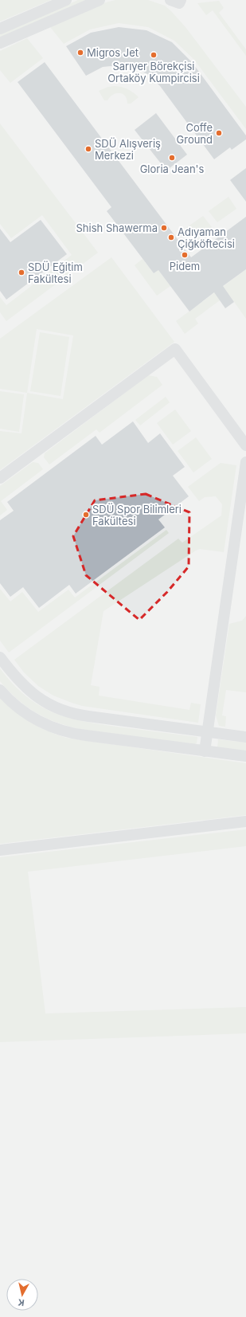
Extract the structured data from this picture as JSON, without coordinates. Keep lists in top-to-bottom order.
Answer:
{
  "places": [
    "Migros Jet",
    "Sarıyer Börekçisi Ortaköy Kumpircisi",
    "Coffe Ground",
    "SDÜ Alışveriş Merkezi",
    "Gloria Jean's",
    "Shish Shawerma",
    "Adıyaman Çiğköftecisi",
    "Pidem",
    "SDÜ Eğitim Fakültesi",
    "SDÜ Spor Bilimleri Fakültesi"
  ],
  "north": "bottom"
}
